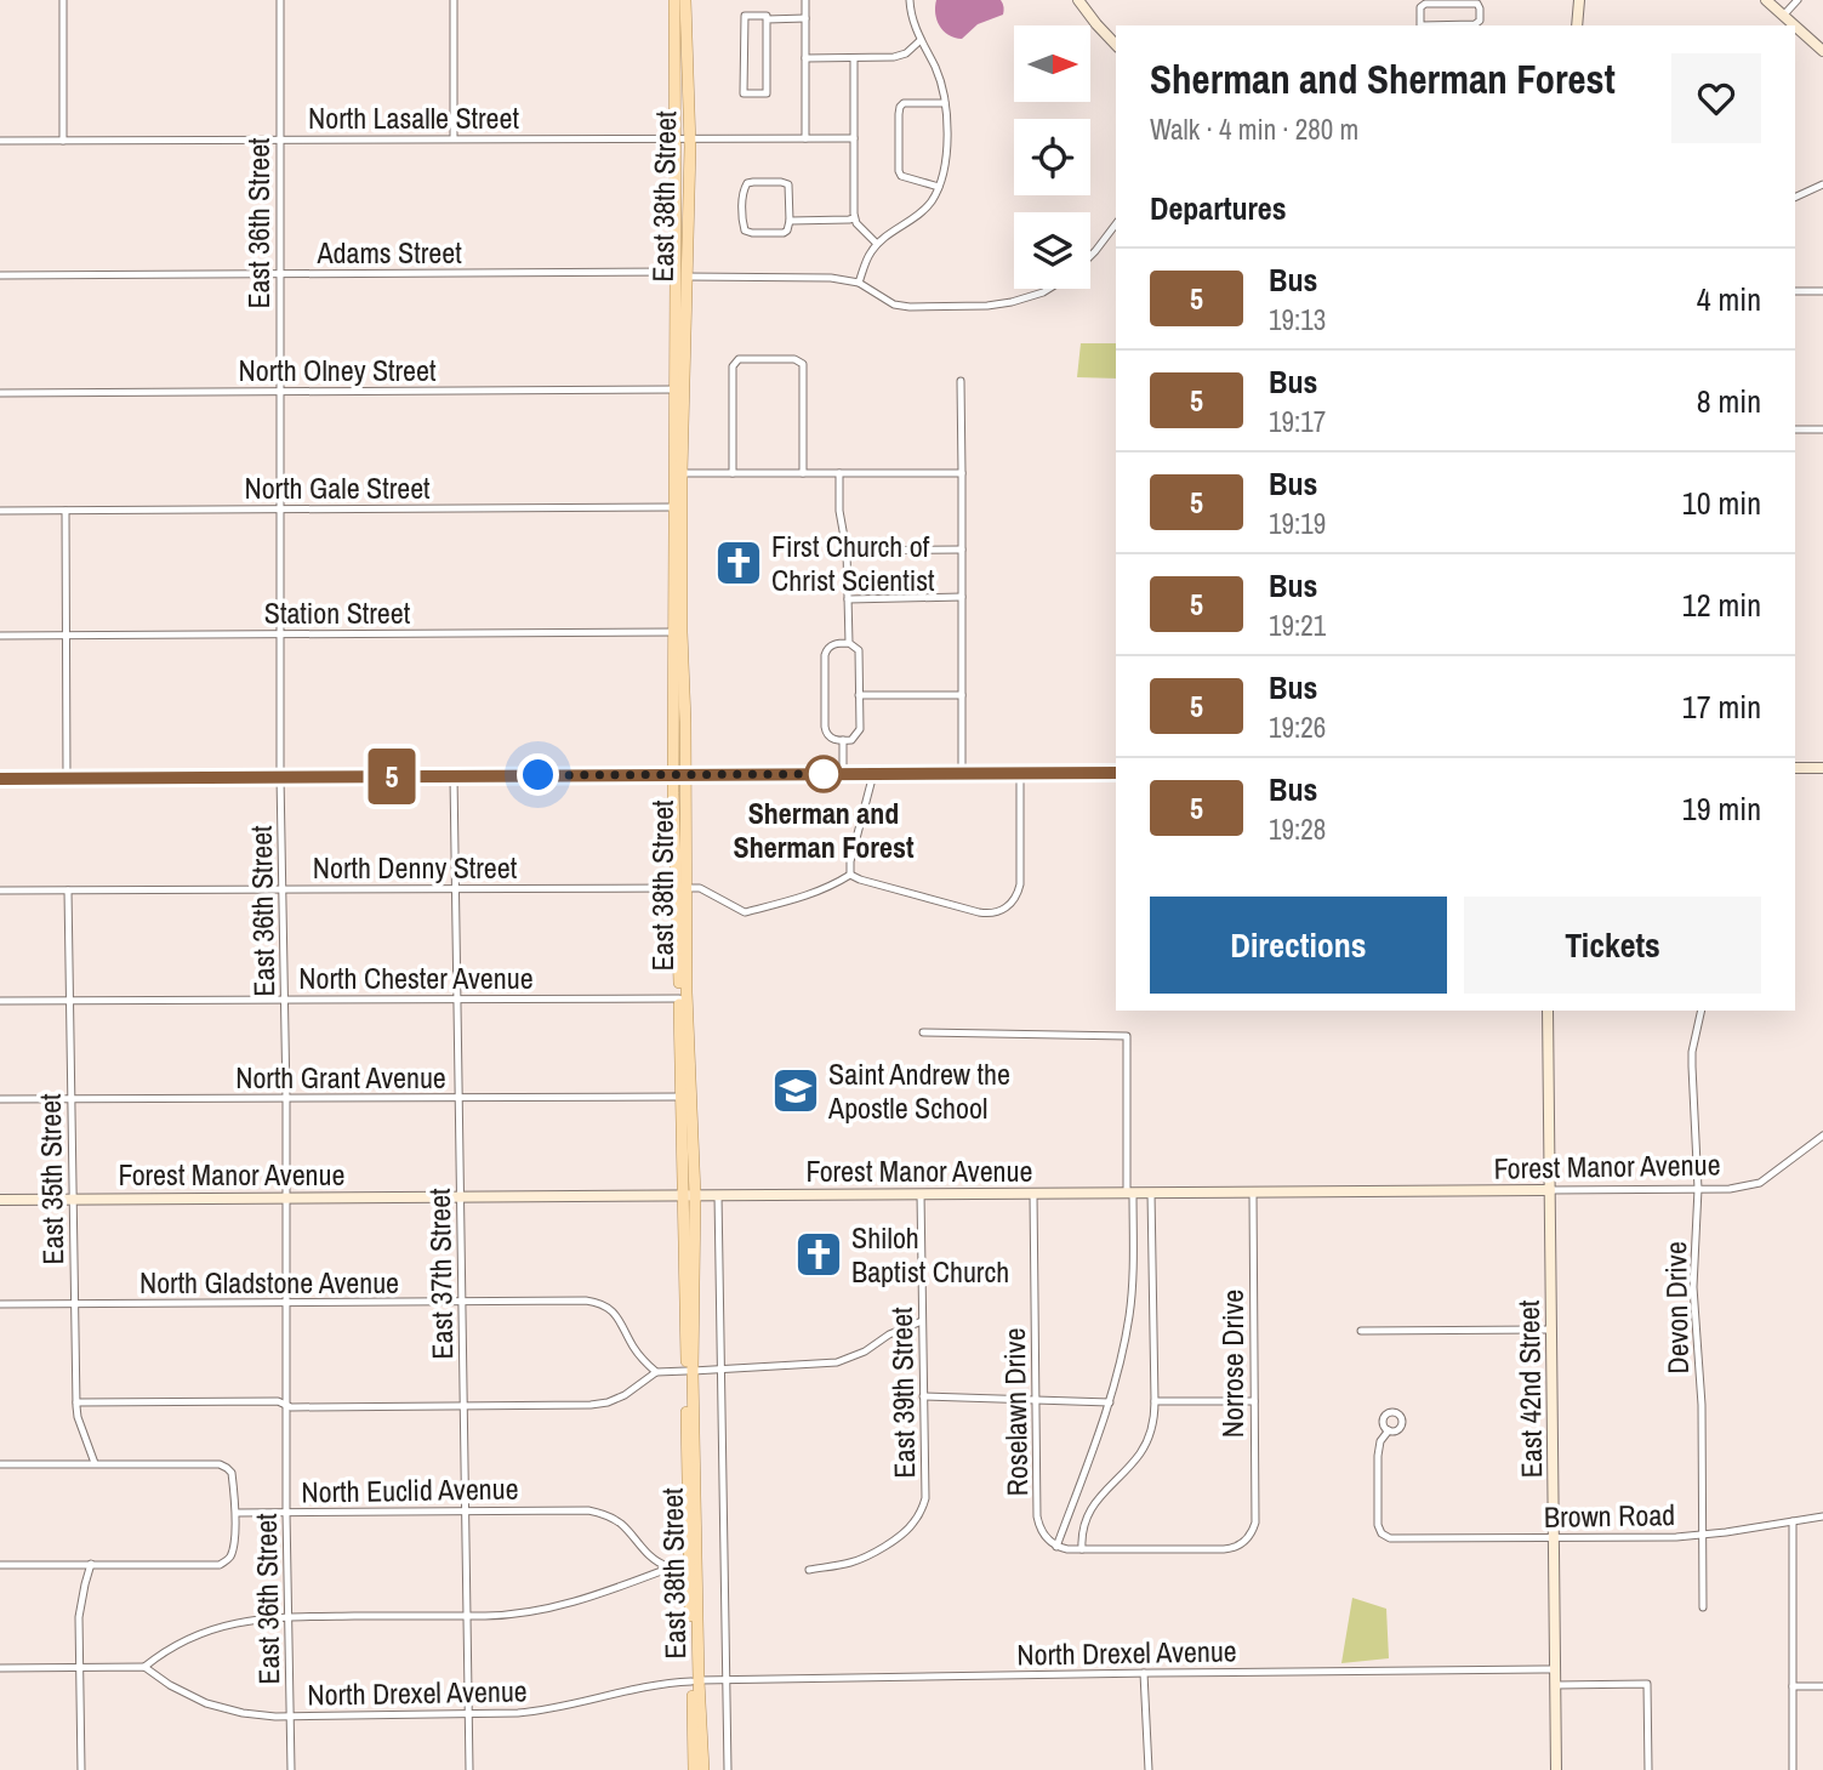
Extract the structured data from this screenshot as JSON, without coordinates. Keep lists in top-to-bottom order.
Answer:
{
  "streets": {
    "main road": ["East 38th Street"],
    "street": [
      "North Lasalle Street",
      "East 36th Street",
      "Adams Street",
      "North Olney Street",
      "North Gale Street",
      "Station Street",
      "North Denny Street",
      "North Chester Avenue",
      "North Grant Avenue",
      "Forest Manor Avenue",
      "East 35th Street",
      "East 37th Street",
      "North Gladstone Avenue",
      "Devon Drive",
      "Norrose Drive",
      "East 42nd Street",
      "East 39th Street",
      "Roselawn Drive",
      "North Euclid Avenue",
      "Brown Road",
      "North Drexel Avenue"
    ]
  },
  "crossings": [
    ["North Lasalle Street", "East 38th Street"],
    ["North Lasalle Street", "East 36th Street"],
    ["East 38th Street", "Adams Street"],
    ["East 38th Street", "North Olney Street"],
    ["East 38th Street", "North Gale Street"],
    ["East 38th Street", "Station Street"],
    ["East 38th Street", "North Denny Street"],
    ["East 38th Street", "North Chester Avenue"],
    ["East 38th Street", "North Grant Avenue"],
    ["East 38th Street", "Forest Manor Avenue"],
    ["East 38th Street", "North Drexel Avenue"],
    ["East 36th Street", "Adams Street"],
    ["East 36th Street", "North Olney Street"],
    ["East 36th Street", "North Gale Street"],
    ["East 36th Street", "Station Street"],
    ["East 36th Street", "North Denny Street"],
    ["East 36th Street", "North Chester Avenue"],
    ["East 36th Street", "North Grant Avenue"],
    ["East 36th Street", "Forest Manor Avenue"],
    ["East 36th Street", "North Gladstone Avenue"],
    ["East 36th Street", "North Euclid Avenue"],
    ["East 36th Street", "North Drexel Avenue"],
    ["North Denny Street", "East 35th Street"],
    ["North Denny Street", "East 37th Street"],
    ["North Chester Avenue", "East 35th Street"],
    ["North Chester Avenue", "East 37th Street"],
    ["North Grant Avenue", "East 35th Street"],
    ["North Grant Avenue", "East 37th Street"],
    ["Forest Manor Avenue", "East 35th Street"],
    ["Forest Manor Avenue", "East 37th Street"],
    ["Forest Manor Avenue", "Devon Drive"],
    ["Forest Manor Avenue", "Norrose Drive"],
    ["Forest Manor Avenue", "East 42nd Street"],
    ["Forest Manor Avenue", "East 39th Street"],
    ["Forest Manor Avenue", "Roselawn Drive"],
    ["East 35th Street", "North Gladstone Avenue"],
    ["East 37th Street", "North Gladstone Avenue"],
    ["East 37th Street", "North Euclid Avenue"],
    ["East 37th Street", "North Drexel Avenue"],
    ["Devon Drive", "Brown Road"],
    ["East 42nd Street", "Brown Road"],
    ["East 42nd Street", "North Drexel Avenue"]
  ],
  "places": {
    "church": ["First Church of Christ Scientist", "Shiloh Baptist Church"],
    "other": ["Sherman and Sherman Forest"],
    "school or university": ["Saint Andrew the Apostle School"]
  },
  "lines": ["bus line 5"],
  "north": "right",
  "page": {
    "on_map": "5",
    "heading": [
      ["Sherman and Sherman Forest", "Walk · 4 min · 280 m"],
      "Departures"
    ],
    "list": [
      {
        "mark": "5",
        "name": "Bus",
        "note": "19:13",
        "value": "4 min"
      },
      {
        "mark": "5",
        "name": "Bus",
        "note": "19:17",
        "value": "8 min"
      },
      {
        "mark": "5",
        "name": "Bus",
        "note": "19:19",
        "value": "10 min"
      },
      {
        "mark": "5",
        "name": "Bus",
        "note": "19:21",
        "value": "12 min"
      },
      {
        "mark": "5",
        "name": "Bus",
        "note": "19:26",
        "value": "17 min"
      },
      {
        "mark": "5",
        "name": "Bus",
        "note": "19:28",
        "value": "19 min"
      }
    ],
    "buttons": ["Directions", "Tickets"]
  }
}
